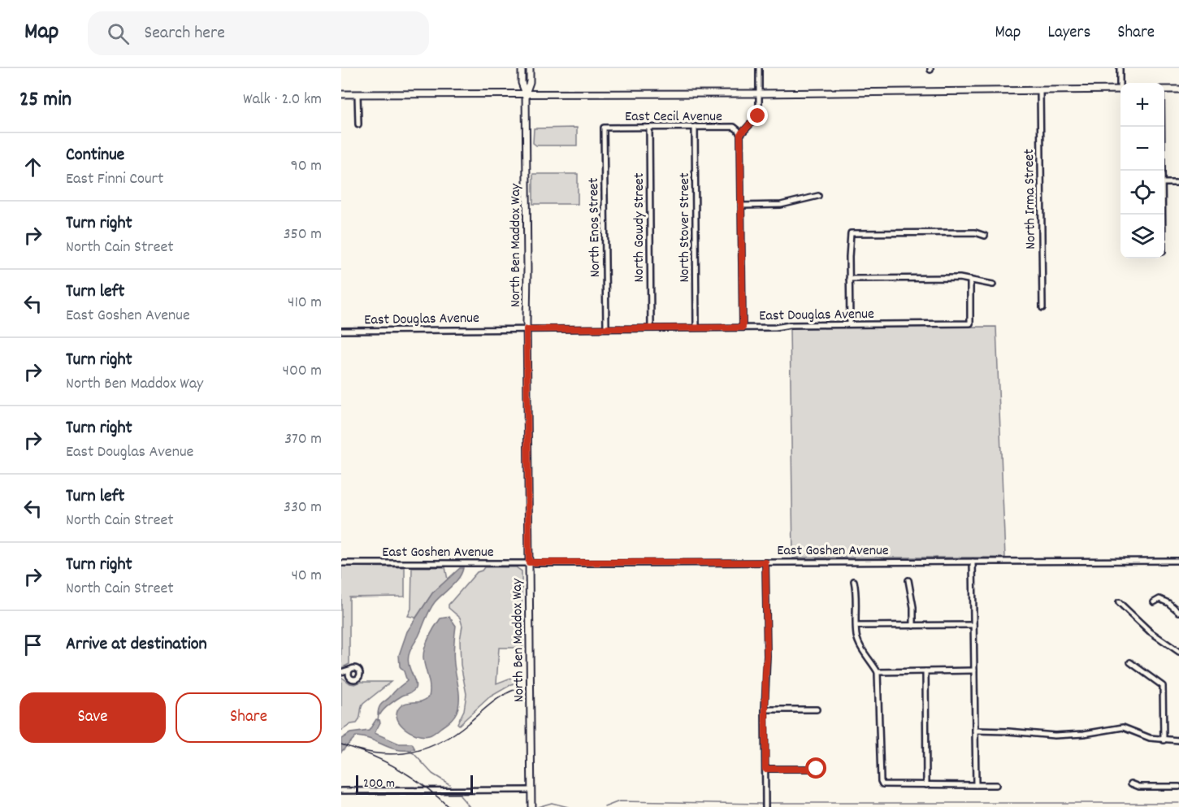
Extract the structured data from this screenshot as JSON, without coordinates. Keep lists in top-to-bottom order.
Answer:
{
  "streets": {
    "main road": ["North Ben Maddox Way"],
    "street": [
      "East Cecil Avenue",
      "North Irma Street",
      "North Enos Street",
      "North Gowdy Street",
      "North Stover Street",
      "East Douglas Avenue",
      "East Goshen Avenue"
    ]
  },
  "crossings": [
    ["East Cecil Avenue", "North Enos Street"],
    ["East Cecil Avenue", "North Gowdy Street"],
    ["East Cecil Avenue", "North Stover Street"],
    ["North Enos Street", "East Douglas Avenue"],
    ["North Gowdy Street", "East Douglas Avenue"],
    ["North Stover Street", "East Douglas Avenue"],
    ["North Ben Maddox Way", "East Douglas Avenue"],
    ["North Ben Maddox Way", "East Goshen Avenue"]
  ],
  "scale_bar": "200 m",
  "page": {
    "header": "Map",
    "search": "Search here",
    "nav": ["Map", "Layers", "Share"],
    "heading": ["25 min", "Walk · 2.0 km"],
    "map_buttons": ["+", "−"],
    "list": [
      ["Continue", "East Finni Court", "90 m"],
      ["Turn right", "North Cain Street", "350 m"],
      ["Turn left", "East Goshen Avenue", "410 m"],
      ["Turn right", "North Ben Maddox Way", "400 m"],
      ["Turn right", "East Douglas Avenue", "370 m"],
      ["Turn left", "North Cain Street", "330 m"],
      ["Turn right", "North Cain Street", "40 m"],
      "Arrive at destination"
    ],
    "buttons": ["Save", "Share"],
    "scale": "200 m"
  }
}
